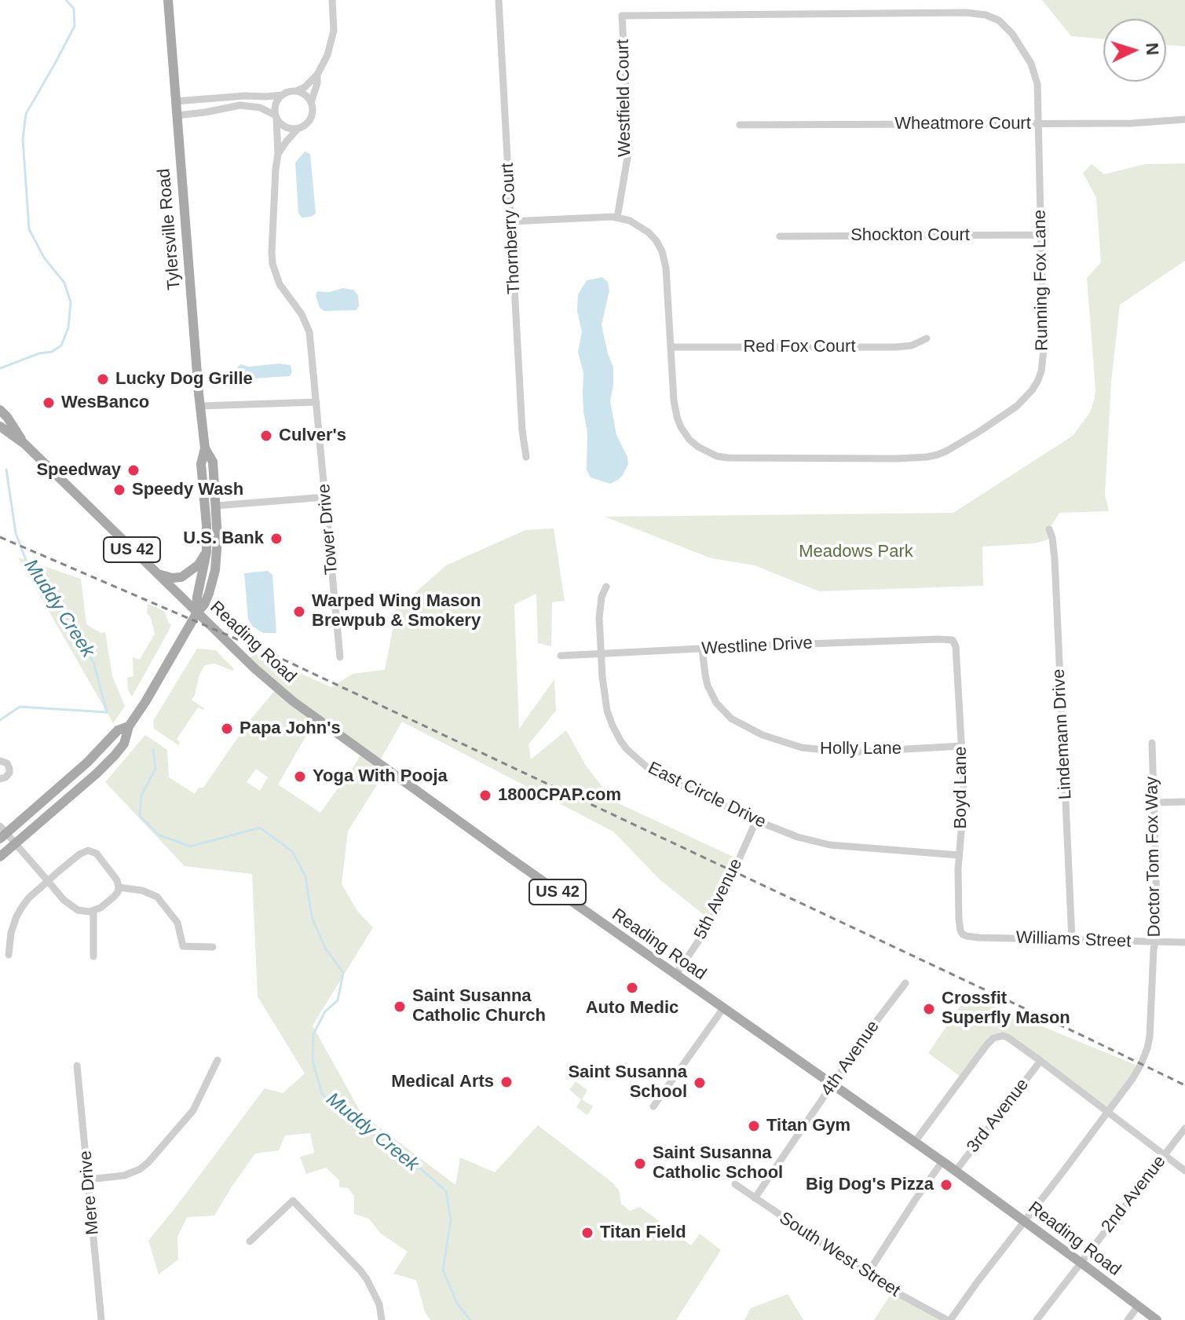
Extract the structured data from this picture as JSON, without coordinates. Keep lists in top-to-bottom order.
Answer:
{
  "streets": {
    "main road": ["Tylersville Road", "US 42", "Reading Road"],
    "street": [
      "Westfield Court",
      "Wheatmore Court",
      "Thornberry Court",
      "Shockton Court",
      "Running Fox Lane",
      "Red Fox Court",
      "Tower Drive",
      "Westline Drive",
      "Lindemann Drive",
      "Holly Lane",
      "Boyd Lane",
      "East Circle Drive",
      "Doctor Tom Fox Way",
      "5th Avenue",
      "Williams Street",
      "4th Avenue",
      "3rd Avenue",
      "Mere Drive",
      "2nd Avenue",
      "South West Street"
    ]
  },
  "crossings": [
    ["Westfield Court", "Running Fox Lane"],
    ["Wheatmore Court", "Running Fox Lane"],
    ["Thornberry Court", "Running Fox Lane"],
    ["Tylersville Road", "Reading Road"],
    ["Shockton Court", "Running Fox Lane"],
    ["Running Fox Lane", "Red Fox Court"],
    ["Reading Road", "Doctor Tom Fox Way"],
    ["Reading Road", "5th Avenue"],
    ["Reading Road", "4th Avenue"],
    ["Reading Road", "3rd Avenue"],
    ["Reading Road", "2nd Avenue"],
    ["Westline Drive", "Holly Lane"],
    ["Westline Drive", "Boyd Lane"],
    ["Westline Drive", "East Circle Drive"],
    ["Lindemann Drive", "Williams Street"],
    ["Holly Lane", "Boyd Lane"],
    ["Boyd Lane", "East Circle Drive"],
    ["Boyd Lane", "Williams Street"],
    ["East Circle Drive", "5th Avenue"],
    ["Doctor Tom Fox Way", "Williams Street"],
    ["Doctor Tom Fox Way", "South West Street"],
    ["4th Avenue", "South West Street"]
  ],
  "water": ["Muddy Creek"],
  "parks": ["Meadows Park"],
  "places": [
    "Lucky Dog Grille",
    "WesBanco",
    "Culver's",
    "Speedway",
    "Speedy Wash",
    "U.S. Bank",
    "Warped Wing Mason Brewpub & Smokery",
    "Papa John's",
    "Yoga With Pooja",
    "1800CPAP.com",
    "Auto Medic",
    "Saint Susanna Catholic Church",
    "Crossfit Superfly Mason",
    "Medical Arts",
    "Saint Susanna School",
    "Titan Gym",
    "Saint Susanna Catholic School",
    "Big Dog's Pizza",
    "Titan Field"
  ],
  "north": "right"
}
